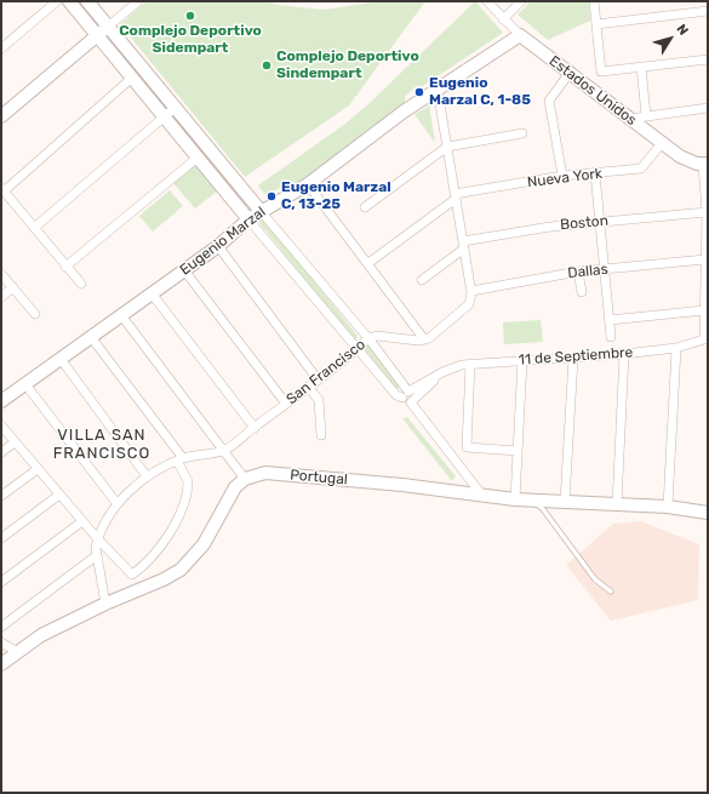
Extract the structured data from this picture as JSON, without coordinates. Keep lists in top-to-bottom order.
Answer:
{
  "streets": {
    "main road": ["Estados Unidos", "Eugenio Marzal", "Portugal"],
    "street": [
      "Nueva York",
      "Boston",
      "Dallas",
      "11 de Septiembre",
      "San Francisco"
    ]
  },
  "crossings": [
    ["Estados Unidos", "Nueva York"],
    ["Estados Unidos", "Eugenio Marzal"]
  ],
  "districts": ["VILLA SAN FRANCISCO"],
  "places": [
    "Complejo Deportivo Sidempart",
    "Complejo Deportivo Sindempart",
    "Eugenio Marzal C, 1-85",
    "Eugenio Marzal C, 13-25"
  ],
  "north": "top right"
}
